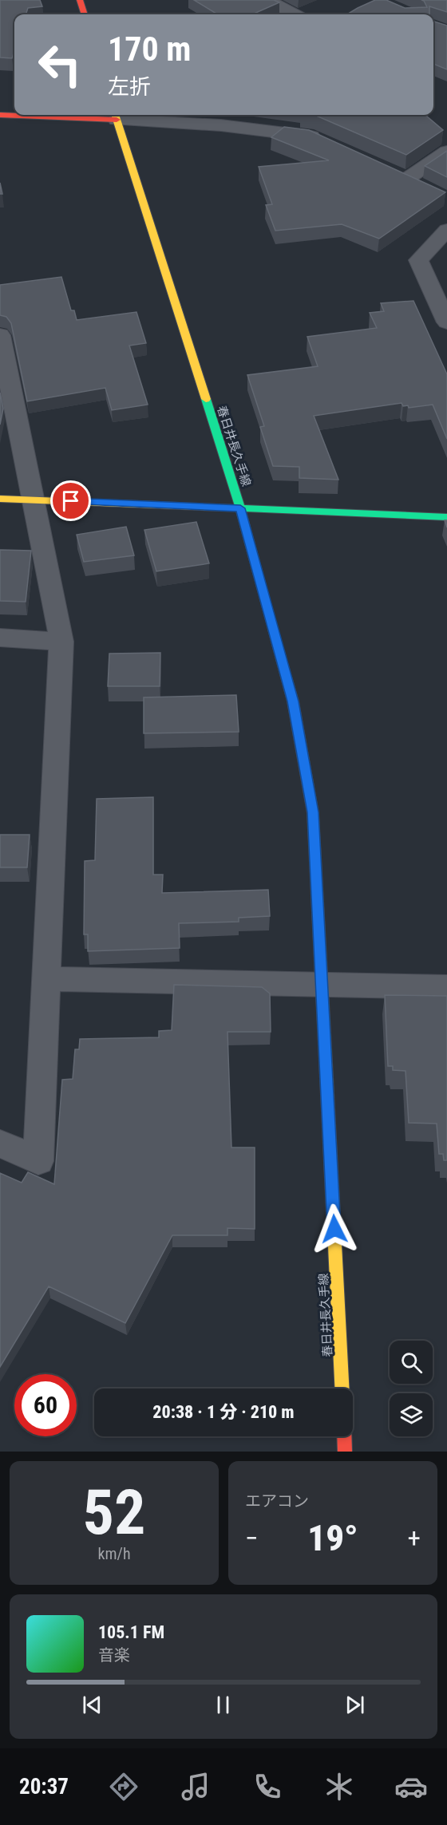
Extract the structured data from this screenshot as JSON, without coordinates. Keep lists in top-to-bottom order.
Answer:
{
  "streets": {
    "main road": ["春日井長久手線"]
  },
  "page": {
    "turn": ["170 m", "左折"],
    "limit": "60",
    "trip": "20:38 · 1 分 · 210 m",
    "tile": [
      ["52", "km/h"],
      "エアコン"
    ],
    "heat": ["−", "19°", "+"],
    "song": ["105.1 FM", "音楽"],
    "tabs": "20:37"
  }
}
